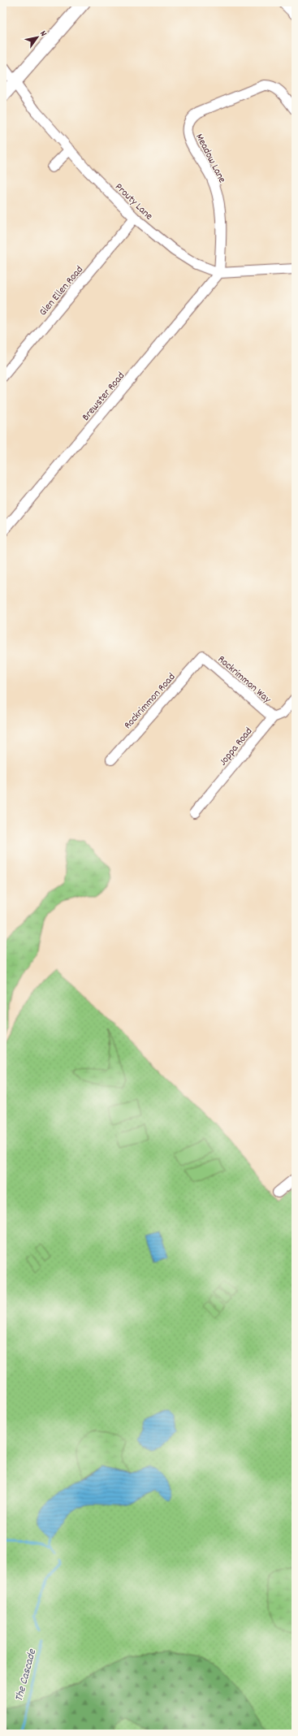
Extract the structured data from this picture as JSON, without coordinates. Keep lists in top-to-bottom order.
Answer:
{
  "streets": {
    "street": [
      "Meadow Lane",
      "Prouty Lane",
      "Glen Ellen Road",
      "Brewster Road",
      "Rockrimmon Way",
      "Rockrimmon Road",
      "Joppa Road"
    ]
  },
  "crossings": [
    ["Meadow Lane", "Prouty Lane"],
    ["Meadow Lane", "Brewster Road"],
    ["Prouty Lane", "Glen Ellen Road"],
    ["Prouty Lane", "Brewster Road"],
    ["Rockrimmon Way", "Rockrimmon Road"],
    ["Rockrimmon Way", "Joppa Road"]
  ],
  "water": ["The Cascade"],
  "north": "top right"
}
